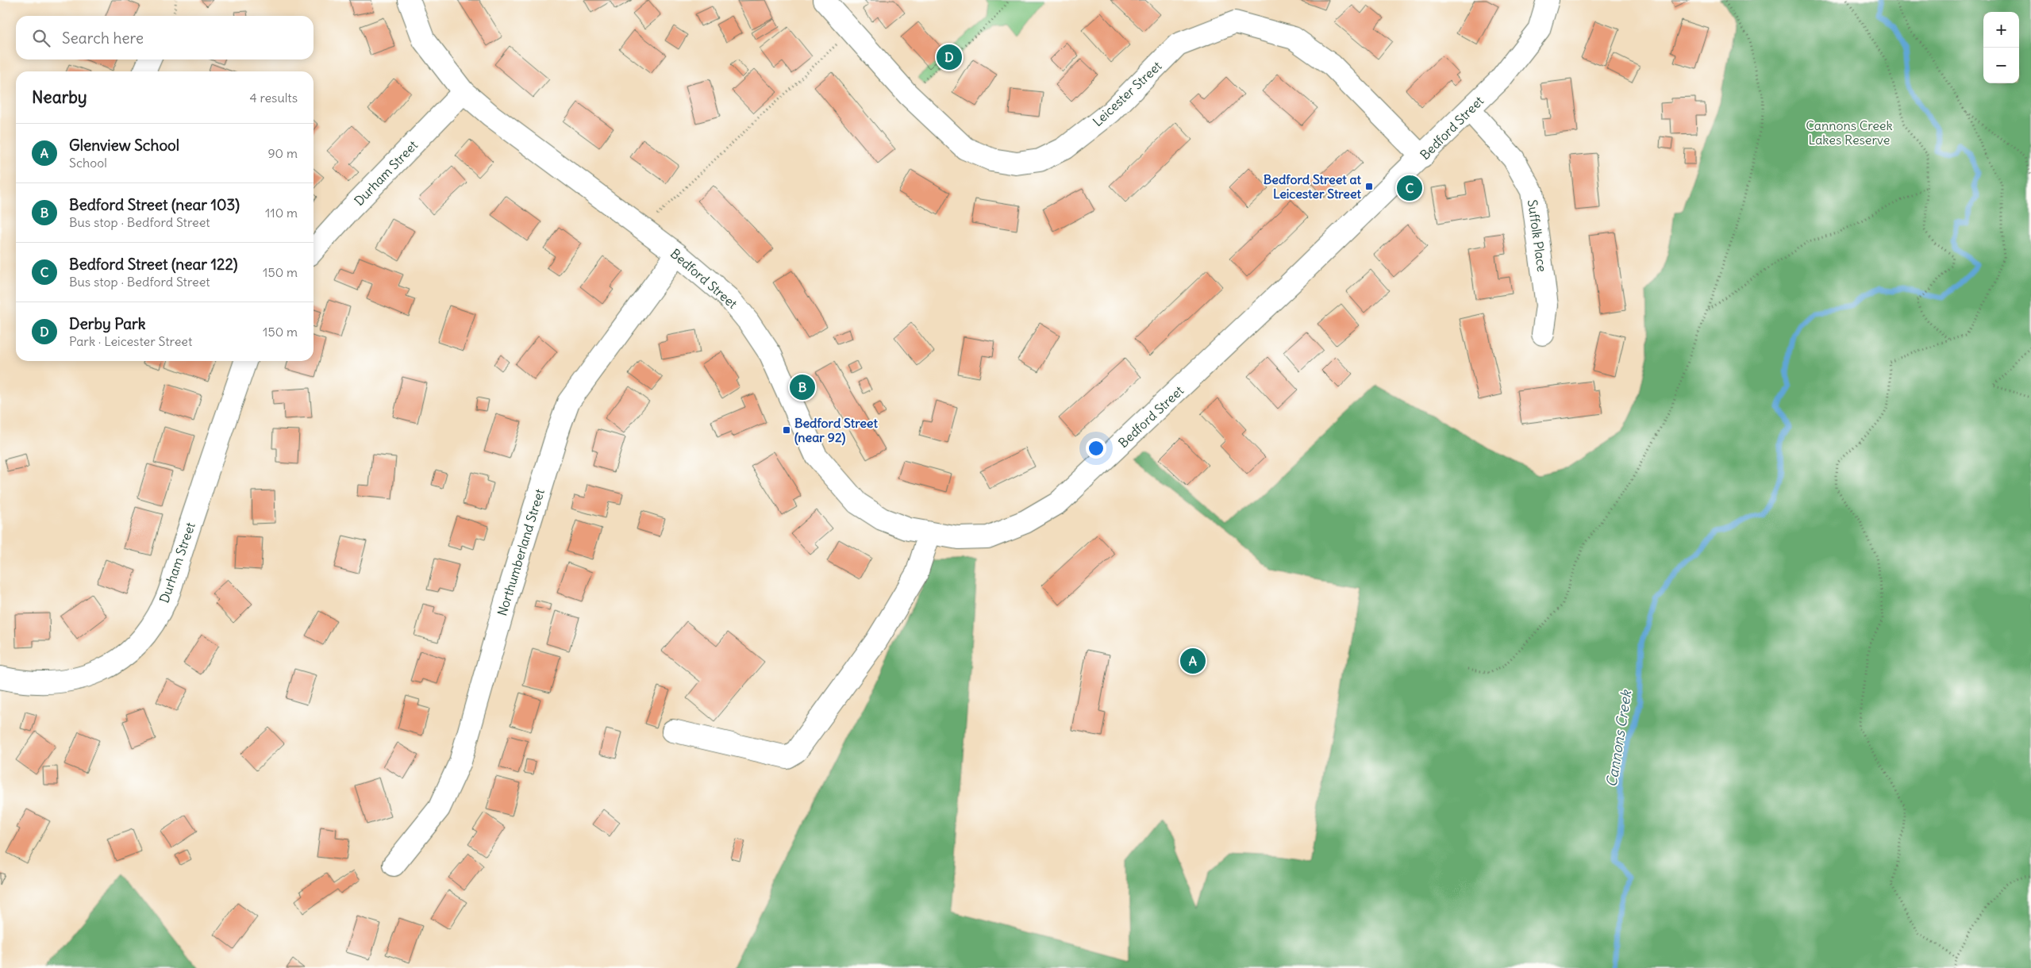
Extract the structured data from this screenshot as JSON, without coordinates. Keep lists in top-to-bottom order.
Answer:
{
  "streets": {
    "street": [
      "Leicester Street",
      "Bedford Street",
      "Durham Street",
      "Suffolk Place",
      "Northumberland Street"
    ]
  },
  "crossings": [
    ["Leicester Street", "Bedford Street"],
    ["Bedford Street", "Durham Street"],
    ["Bedford Street", "Suffolk Place"],
    ["Bedford Street", "Northumberland Street"]
  ],
  "water": ["Cannons Creek"],
  "parks": ["Cannons Creek Lakes Reserve"],
  "places": {
    "transit": ["Bedford Street at Leicester Street", "Bedford Street (near 92)"]
  },
  "page": {
    "map_buttons": ["+", "−"],
    "search": "Search here",
    "pins": [
      "D",
      "C",
      "B",
      "A"
    ],
    "heading": ["Nearby", "4 results"],
    "list": [
      {
        "mark": "A",
        "name": "Glenview School",
        "note": "School",
        "value": "90 m"
      },
      {
        "mark": "B",
        "name": "Bedford Street (near 103)",
        "note": "Bus stop · Bedford Street",
        "value": "110 m"
      },
      {
        "mark": "C",
        "name": "Bedford Street (near 122)",
        "note": "Bus stop · Bedford Street",
        "value": "150 m"
      },
      {
        "mark": "D",
        "name": "Derby Park",
        "note": "Park · Leicester Street",
        "value": "150 m"
      }
    ]
  }
}
